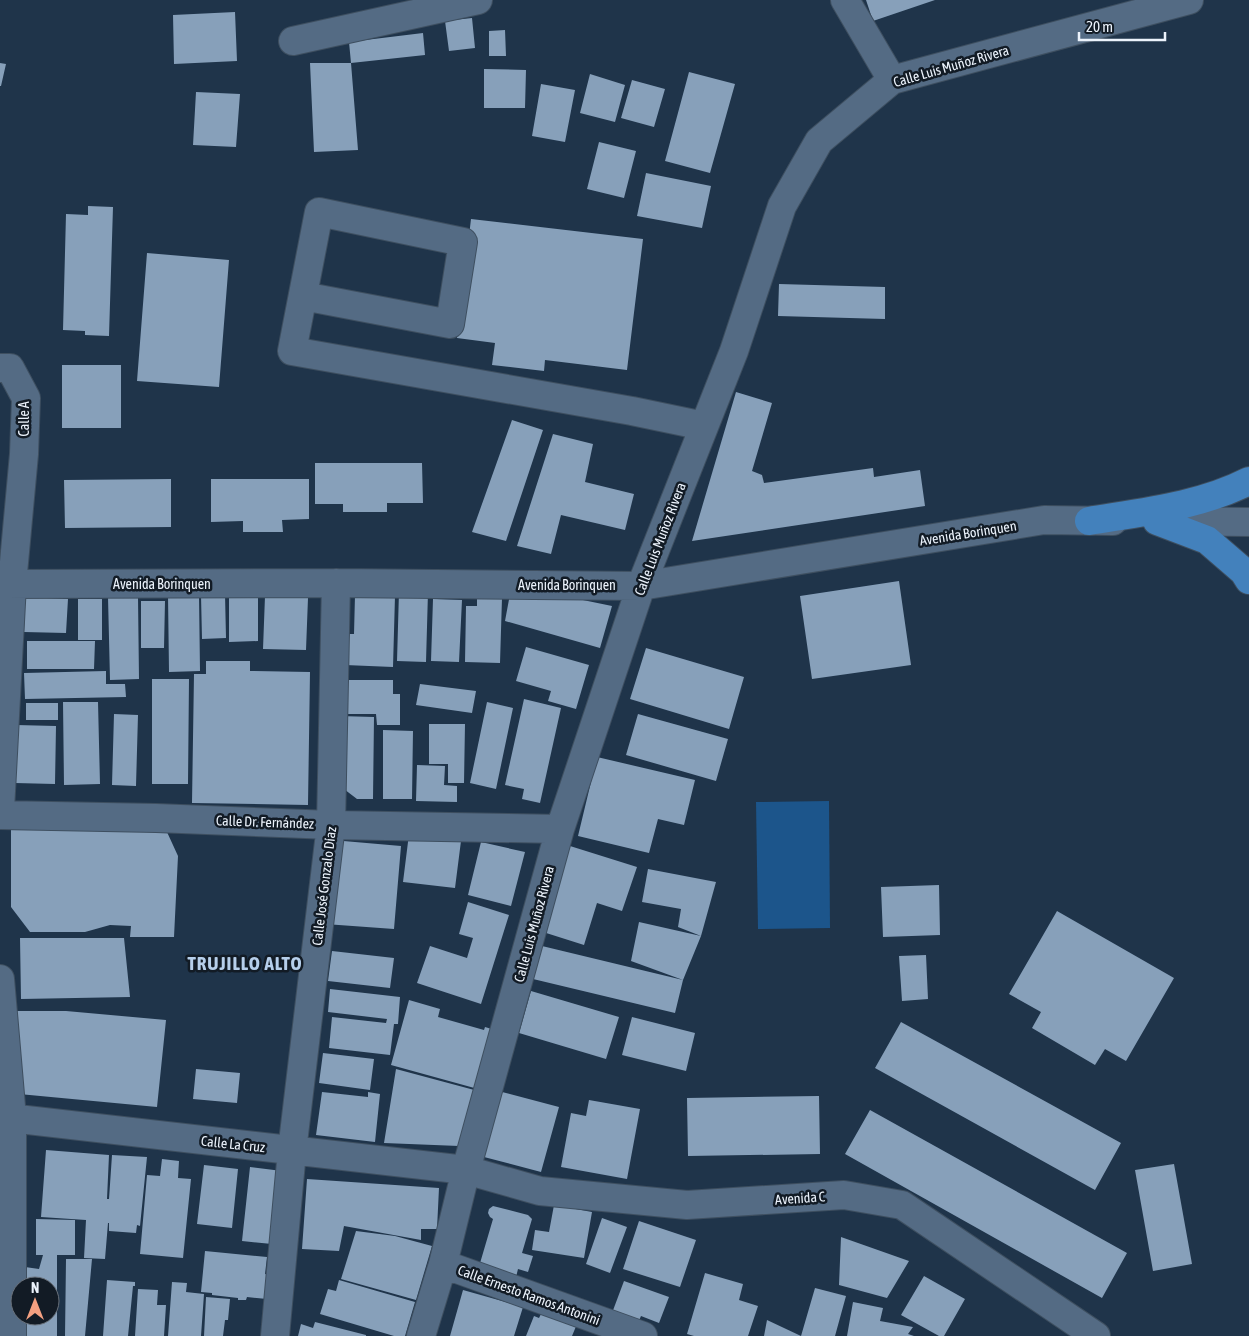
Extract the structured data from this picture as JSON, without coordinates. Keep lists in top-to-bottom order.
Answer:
{
  "streets": {
    "street": [
      "Calle Luis Muñoz Rivera",
      "Calle A",
      "Avenida Borinquen",
      "Calle Dr. Fernández",
      "Calle José Gonzalo Díaz",
      "Calle La Cruz",
      "Avenida C",
      "Calle Ernesto Ramos Antonini"
    ]
  },
  "crossings": [
    ["Calle Luis Muñoz Rivera", "Avenida Borinquen"],
    ["Calle Luis Muñoz Rivera", "Calle Dr. Fernández"],
    ["Calle Luis Muñoz Rivera", "Calle La Cruz"],
    ["Calle Luis Muñoz Rivera", "Avenida C"],
    ["Calle Luis Muñoz Rivera", "Calle Ernesto Ramos Antonini"],
    ["Calle A", "Avenida Borinquen"],
    ["Avenida Borinquen", "Calle José Gonzalo Díaz"],
    ["Calle Dr. Fernández", "Calle José Gonzalo Díaz"],
    ["Calle José Gonzalo Díaz", "Calle La Cruz"],
    ["Calle La Cruz", "Avenida C"]
  ],
  "districts": ["TRUJILLO ALTO"],
  "scale_bar": "20 m",
  "north": "top"
}
